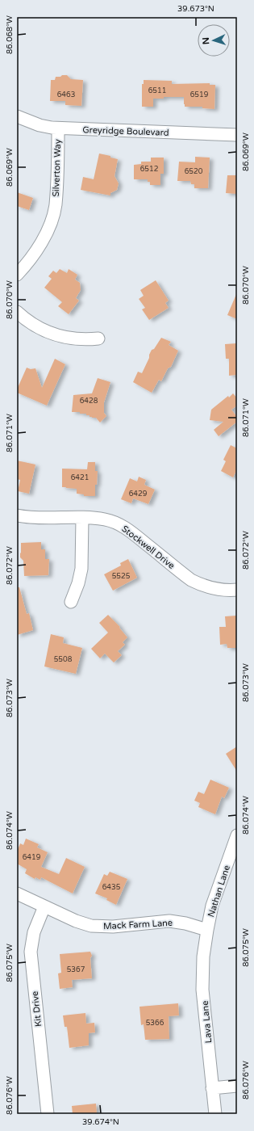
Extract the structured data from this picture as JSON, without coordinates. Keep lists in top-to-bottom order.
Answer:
{
  "streets": {
    "street": [
      "Greyridge Boulevard",
      "Silverton Way",
      "Stockwell Drive",
      "Nathan Lane",
      "Mack Farm Lane",
      "Kit Drive",
      "Lava Lane"
    ]
  },
  "crossings": [
    ["Greyridge Boulevard", "Silverton Way"],
    ["Nathan Lane", "Mack Farm Lane"],
    ["Nathan Lane", "Lava Lane"],
    ["Mack Farm Lane", "Kit Drive"],
    ["Mack Farm Lane", "Lava Lane"]
  ],
  "house_numbers": [
    "6511",
    "6463",
    "6519",
    "6512",
    "6520",
    "6428",
    "6421",
    "6429",
    "5525",
    "5508",
    "6419",
    "6435",
    "5367",
    "5366"
  ],
  "north": "left",
  "coordinates": [
    "39.673°N",
    "86.068°W",
    "86.069°W",
    "86.070°W",
    "86.071°W",
    "86.072°W",
    "86.073°W",
    "86.074°W",
    "86.075°W",
    "86.076°W",
    "39.674°N"
  ]
}
